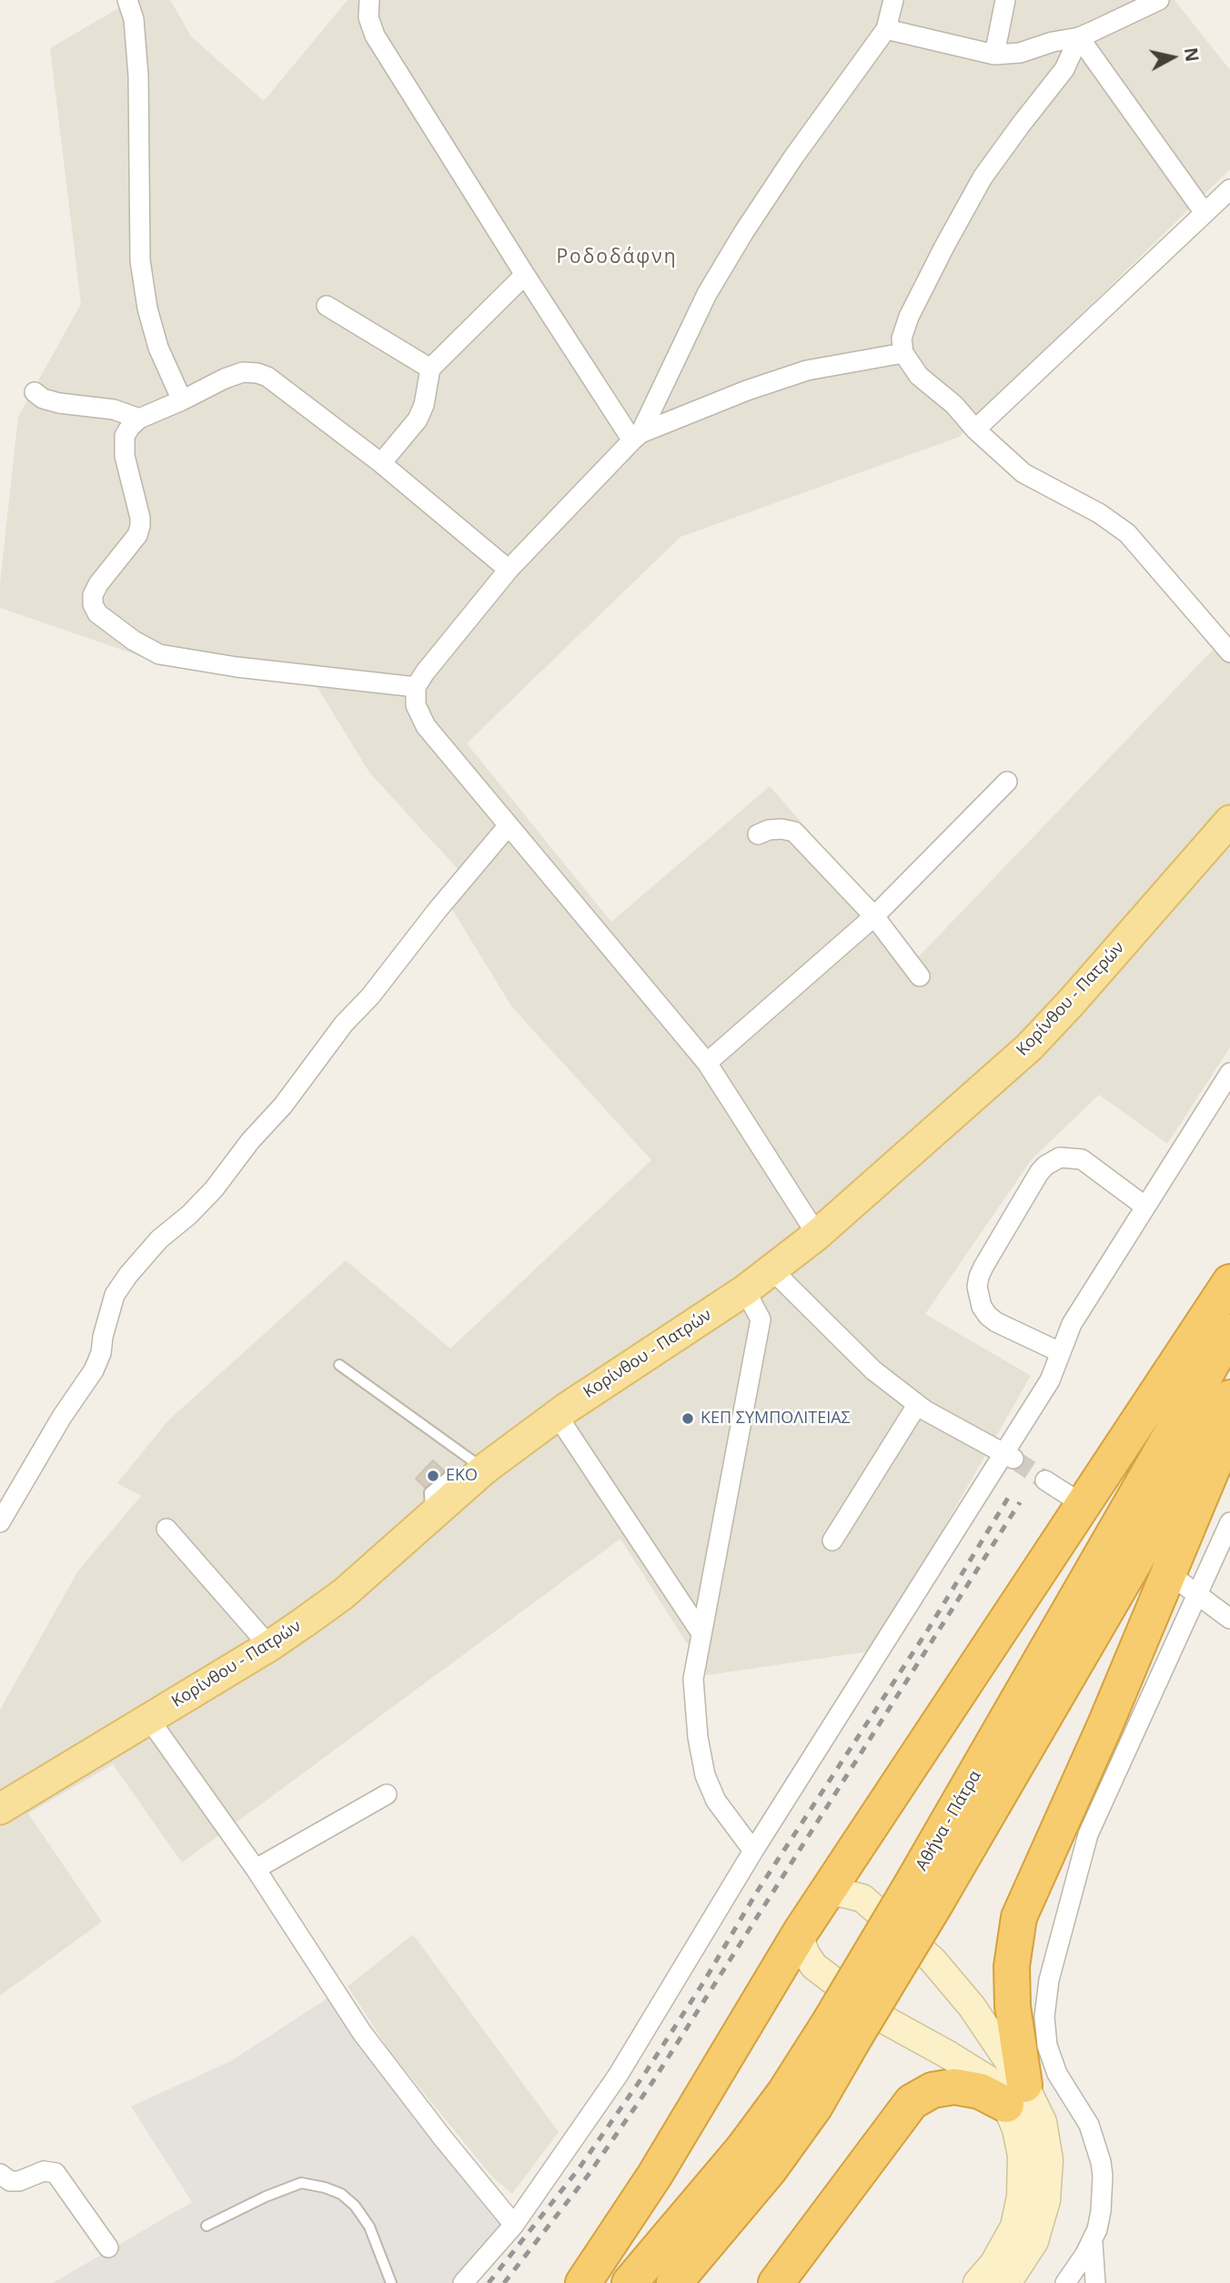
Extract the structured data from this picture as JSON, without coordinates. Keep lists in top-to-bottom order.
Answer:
{
  "streets": {
    "highway": ["Αθήνα - Πάτρα"],
    "main road": ["Κορίνθου - Πατρών"]
  },
  "districts": ["Ροδοδάφνη"],
  "places": ["ΚΕΠ ΣΥΜΠΟΛΙΤΕΙΑΣ", "EKO"],
  "north": "right"
}
